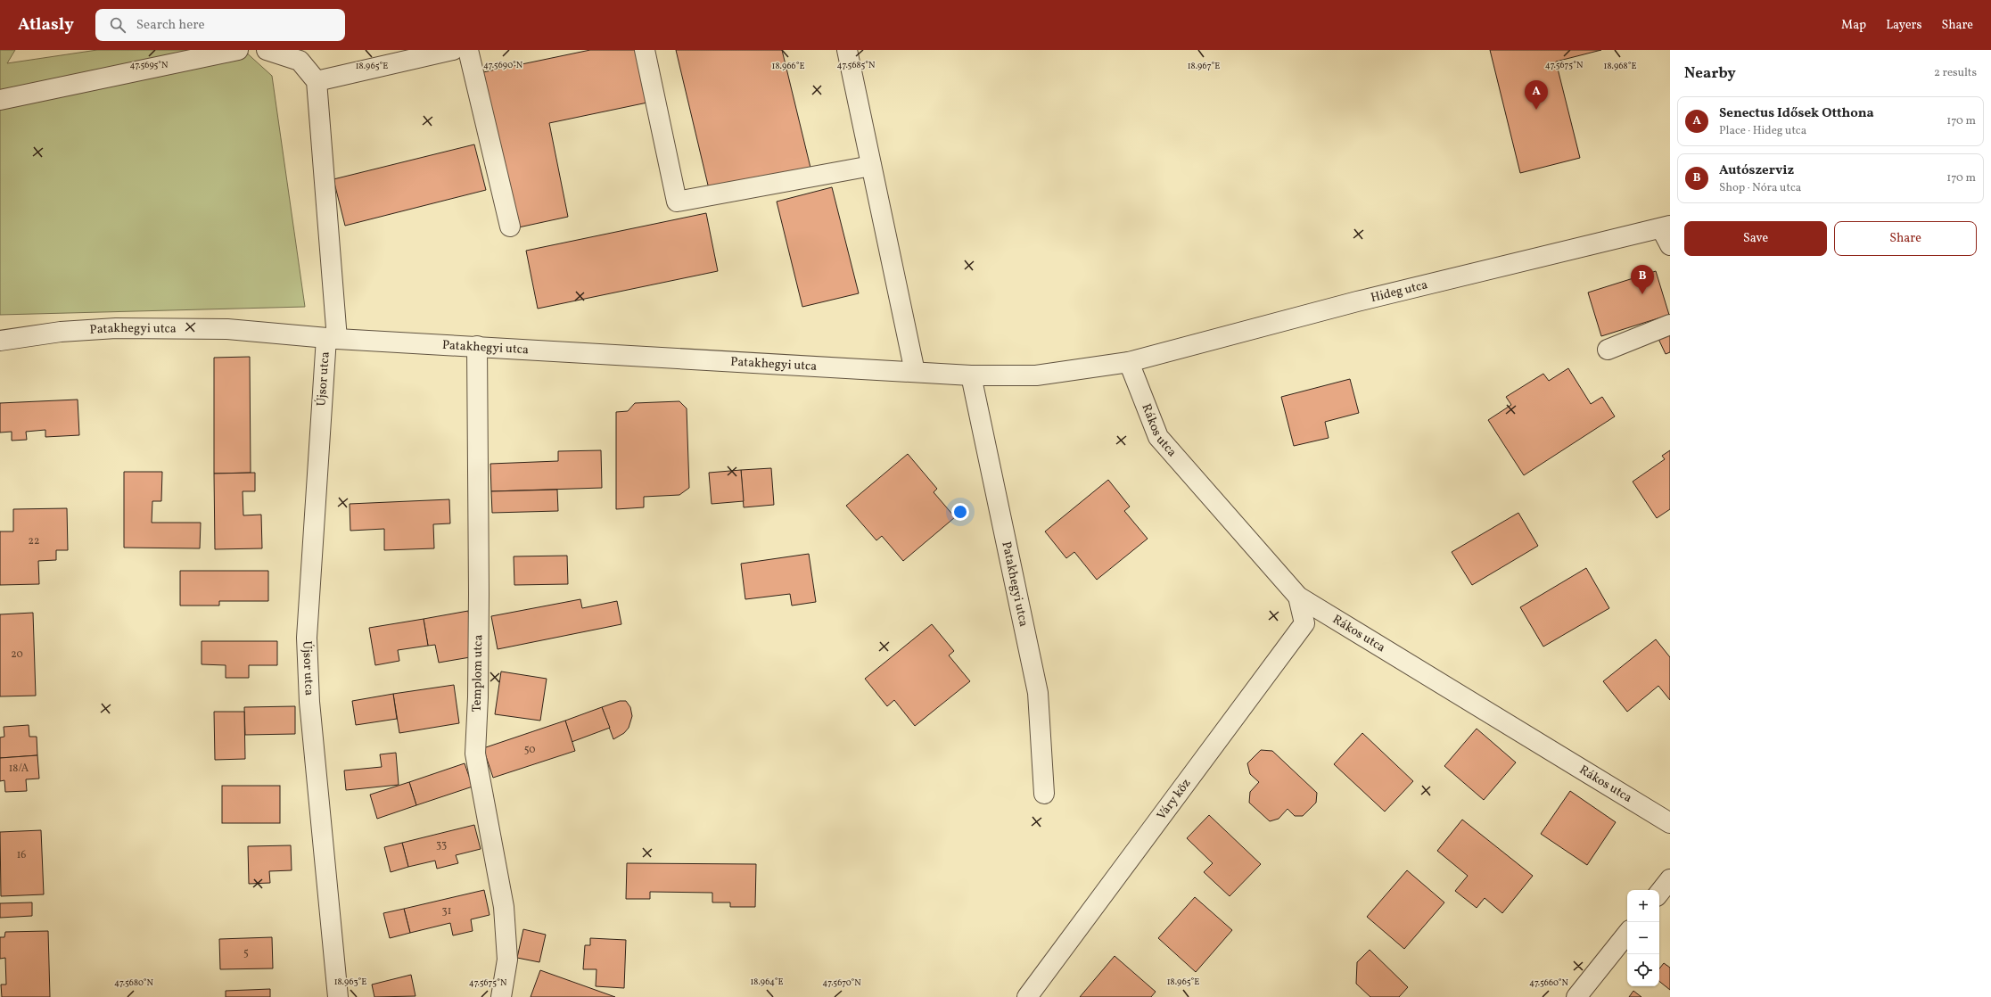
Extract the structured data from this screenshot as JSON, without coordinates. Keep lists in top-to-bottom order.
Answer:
{
  "streets": {
    "street": [
      "Hideg utca",
      "Patakhegyi utca",
      "Újsor utca",
      "Rákos utca",
      "Templom utca",
      "Váry köz"
    ]
  },
  "crossings": [
    ["Hideg utca", "Patakhegyi utca"],
    ["Hideg utca", "Rákos utca"],
    ["Patakhegyi utca", "Újsor utca"],
    ["Patakhegyi utca", "Rákos utca"],
    ["Patakhegyi utca", "Templom utca"],
    ["Rákos utca", "Váry köz"]
  ],
  "house_numbers": [
    "22",
    "20",
    "50",
    "18/A",
    "33",
    "16",
    "31",
    "5"
  ],
  "page": {
    "header": "Atlasly",
    "search": "Search here",
    "nav": ["Map", "Layers", "Share"],
    "heading": ["Nearby", "2 results"],
    "pins": ["A", "B"],
    "list": [
      {
        "mark": "A",
        "name": "Senectus Idősek Otthona",
        "note": "Place · Hideg utca",
        "value": "170 m"
      },
      {
        "mark": "B",
        "name": "Autószerviz",
        "note": "Shop · Nóra utca",
        "value": "170 m"
      }
    ],
    "buttons": ["Save", "Share"],
    "map_buttons": ["+", "−"]
  },
  "coordinates": [
    "47.5695°N",
    "47.5690°N",
    "47.5685°N",
    "47.5675°N",
    "18.965°E",
    "18.966°E",
    "18.967°E",
    "18.968°E",
    "18.963°E",
    "18.964°E",
    "47.5680°N",
    "47.5670°N",
    "47.5660°N"
  ]
}
